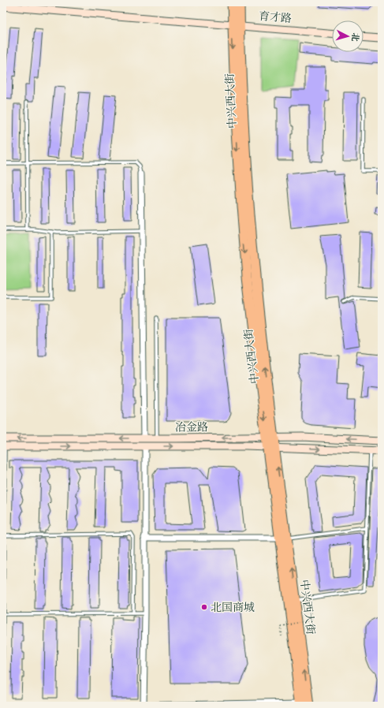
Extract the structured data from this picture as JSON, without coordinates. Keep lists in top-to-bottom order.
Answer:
{
  "streets": {
    "main road": ["中兴西大街"],
    "street": ["育才路", "冶金路"]
  },
  "crossings": [
    ["育才路", "中兴西大街"],
    ["中兴西大街", "冶金路"]
  ],
  "places": ["北国商城"],
  "north": "right"
}
